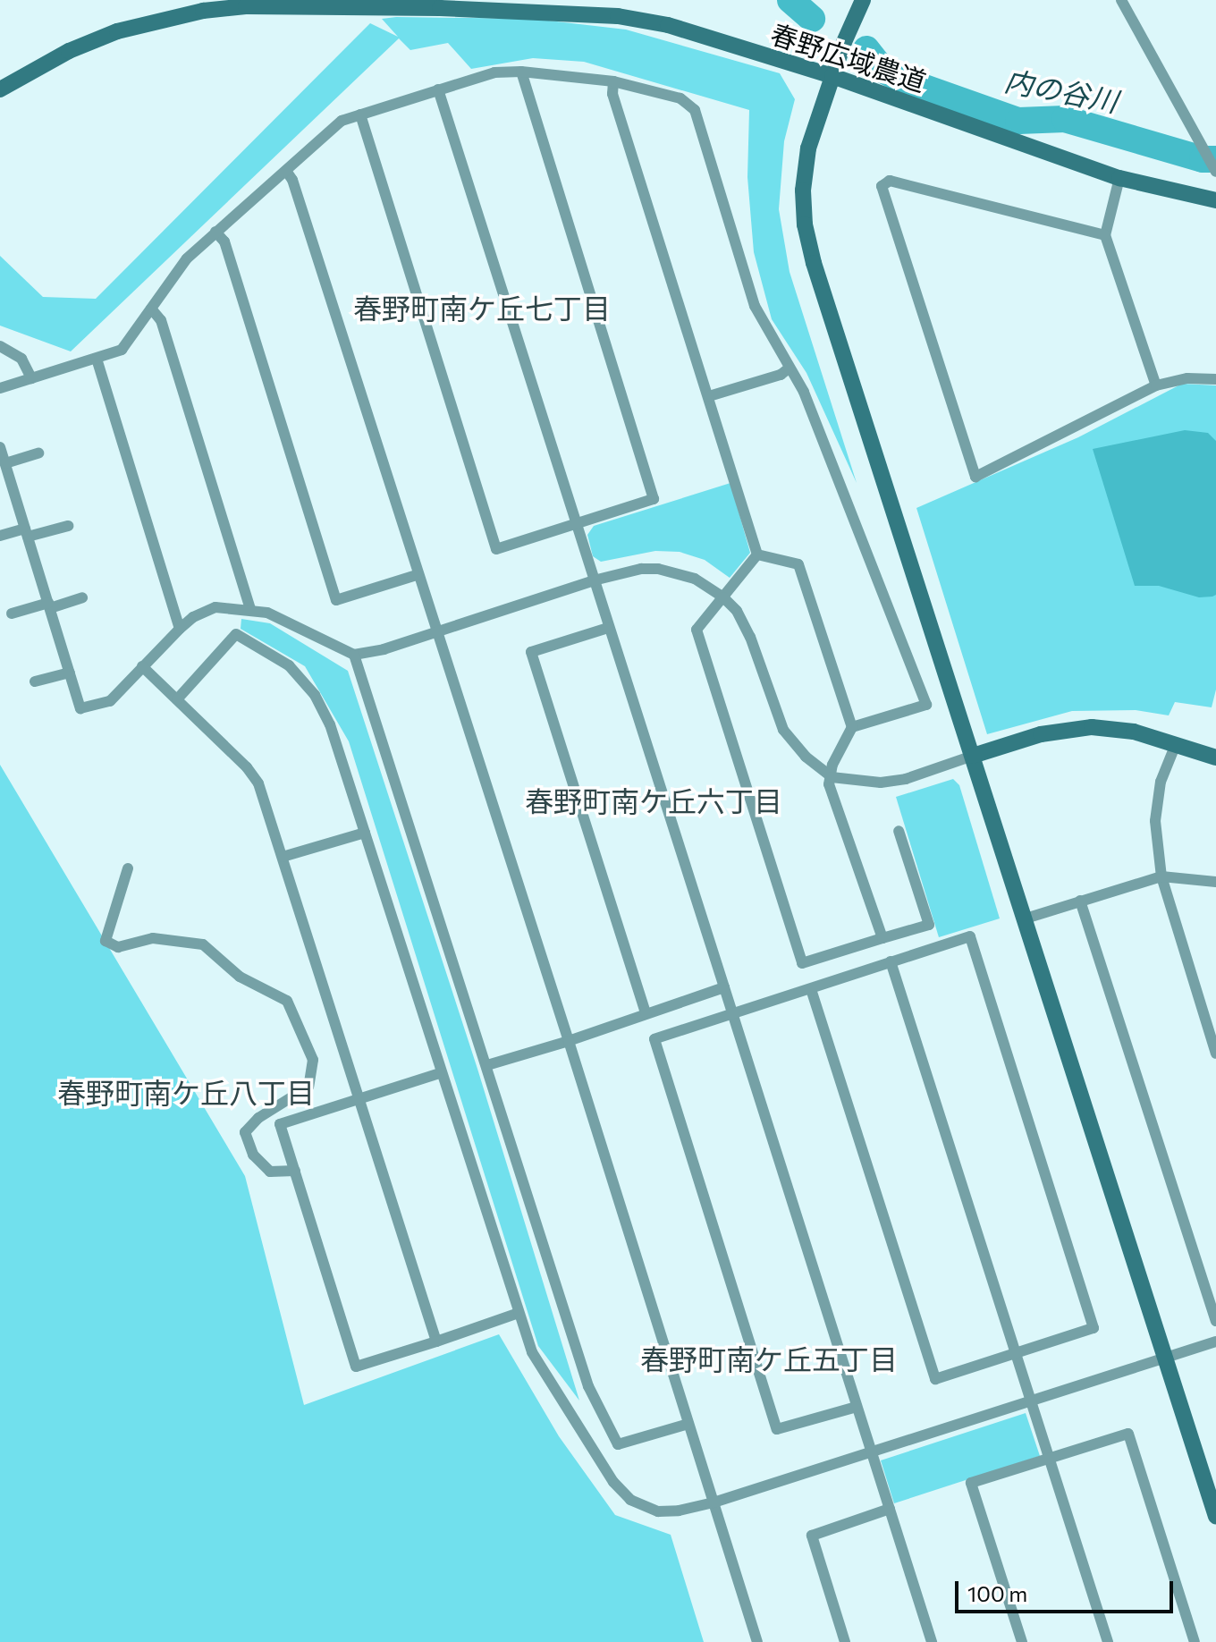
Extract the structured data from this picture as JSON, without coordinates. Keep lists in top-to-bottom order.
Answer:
{
  "streets": {
    "street": ["春野広域農道"]
  },
  "districts": [
    "春野町南ケ丘七丁目",
    "春野町南ケ丘六丁目",
    "春野町南ケ丘八丁目",
    "春野町南ケ丘五丁目"
  ],
  "water": ["内の谷川"],
  "scale_bar": "100 m"
}
